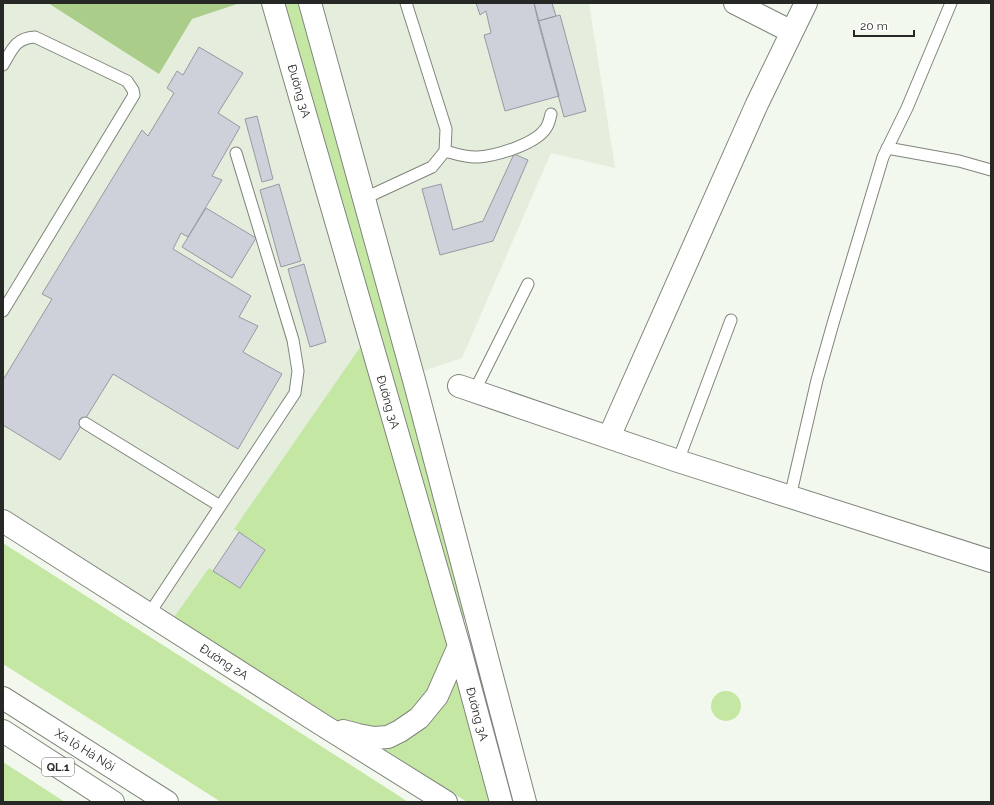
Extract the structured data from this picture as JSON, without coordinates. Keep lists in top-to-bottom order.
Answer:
{
  "streets": {
    "main road": [
      "Đường 3A",
      "Đường 2A",
      "Xa lộ Hà Nội",
      "QL.1"
    ]
  },
  "scale_bar": "20 m"
}
